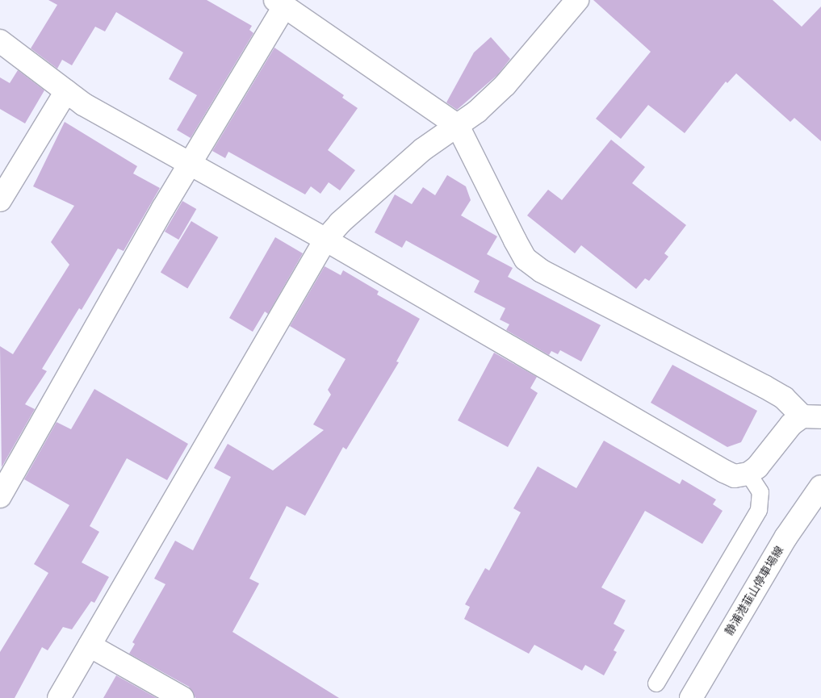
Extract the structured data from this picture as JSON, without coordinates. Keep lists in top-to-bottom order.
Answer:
{
  "streets": {
    "street": ["静浦港韮山停車場線"]
  }
}
